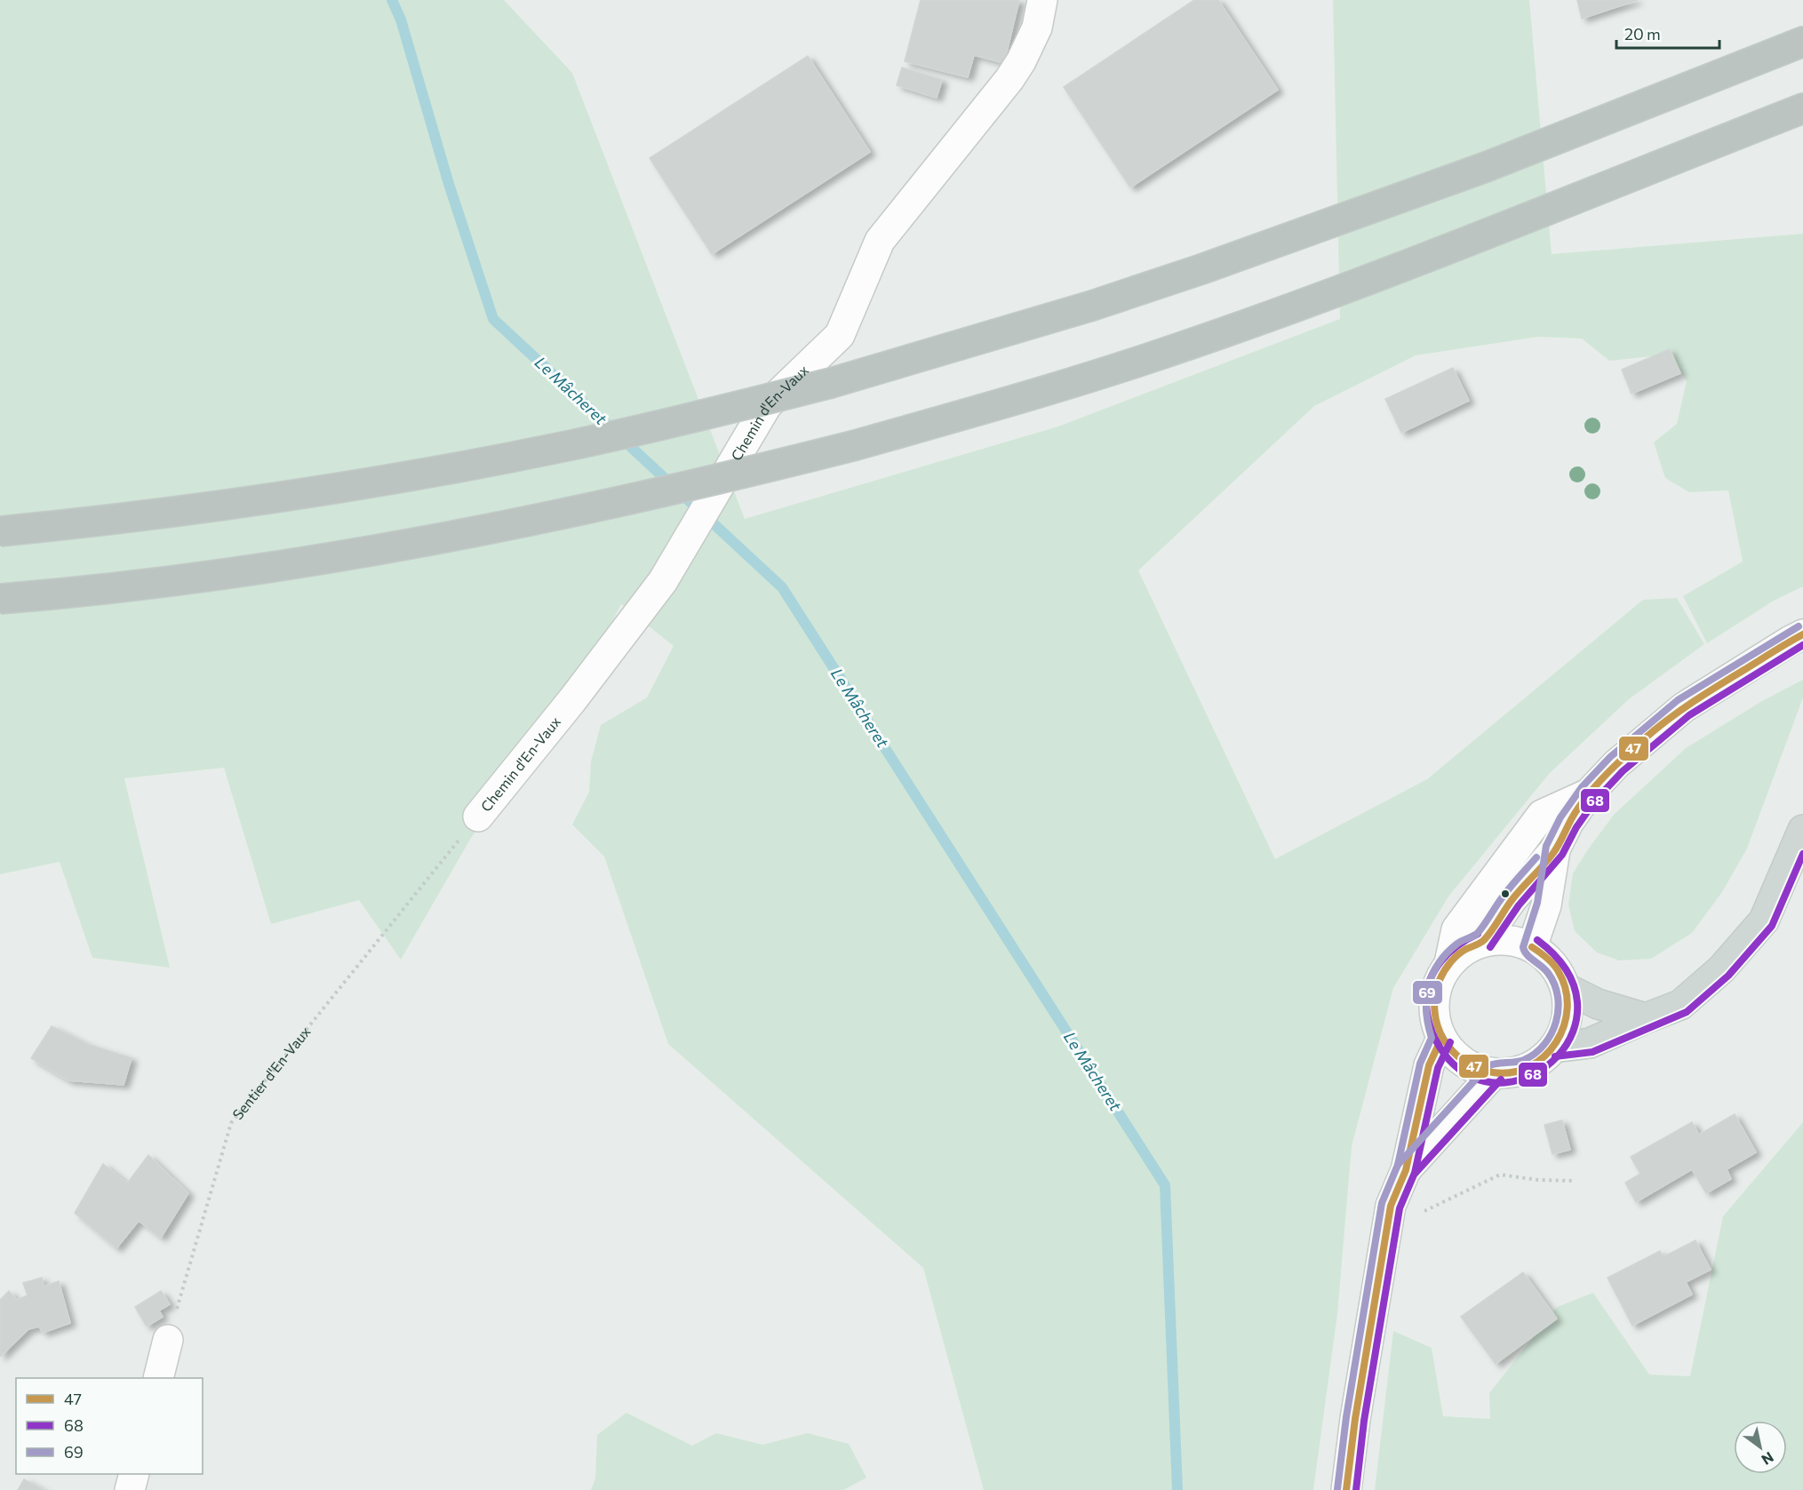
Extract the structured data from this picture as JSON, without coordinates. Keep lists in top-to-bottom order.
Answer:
{
  "streets": {
    "street": ["Chemin d'En-Vaux"],
    "path": ["Sentier d'En-Vaux"]
  },
  "crossings": [
    ["Chemin d'En-Vaux", "Sentier d'En-Vaux"]
  ],
  "water": ["Le Mâcheret"],
  "lines": ["transit line 69", "transit line 47", "transit line 68"],
  "legend": ["47", "68", "69"],
  "scale_bar": "20 m",
  "north": "bottom right"
}
